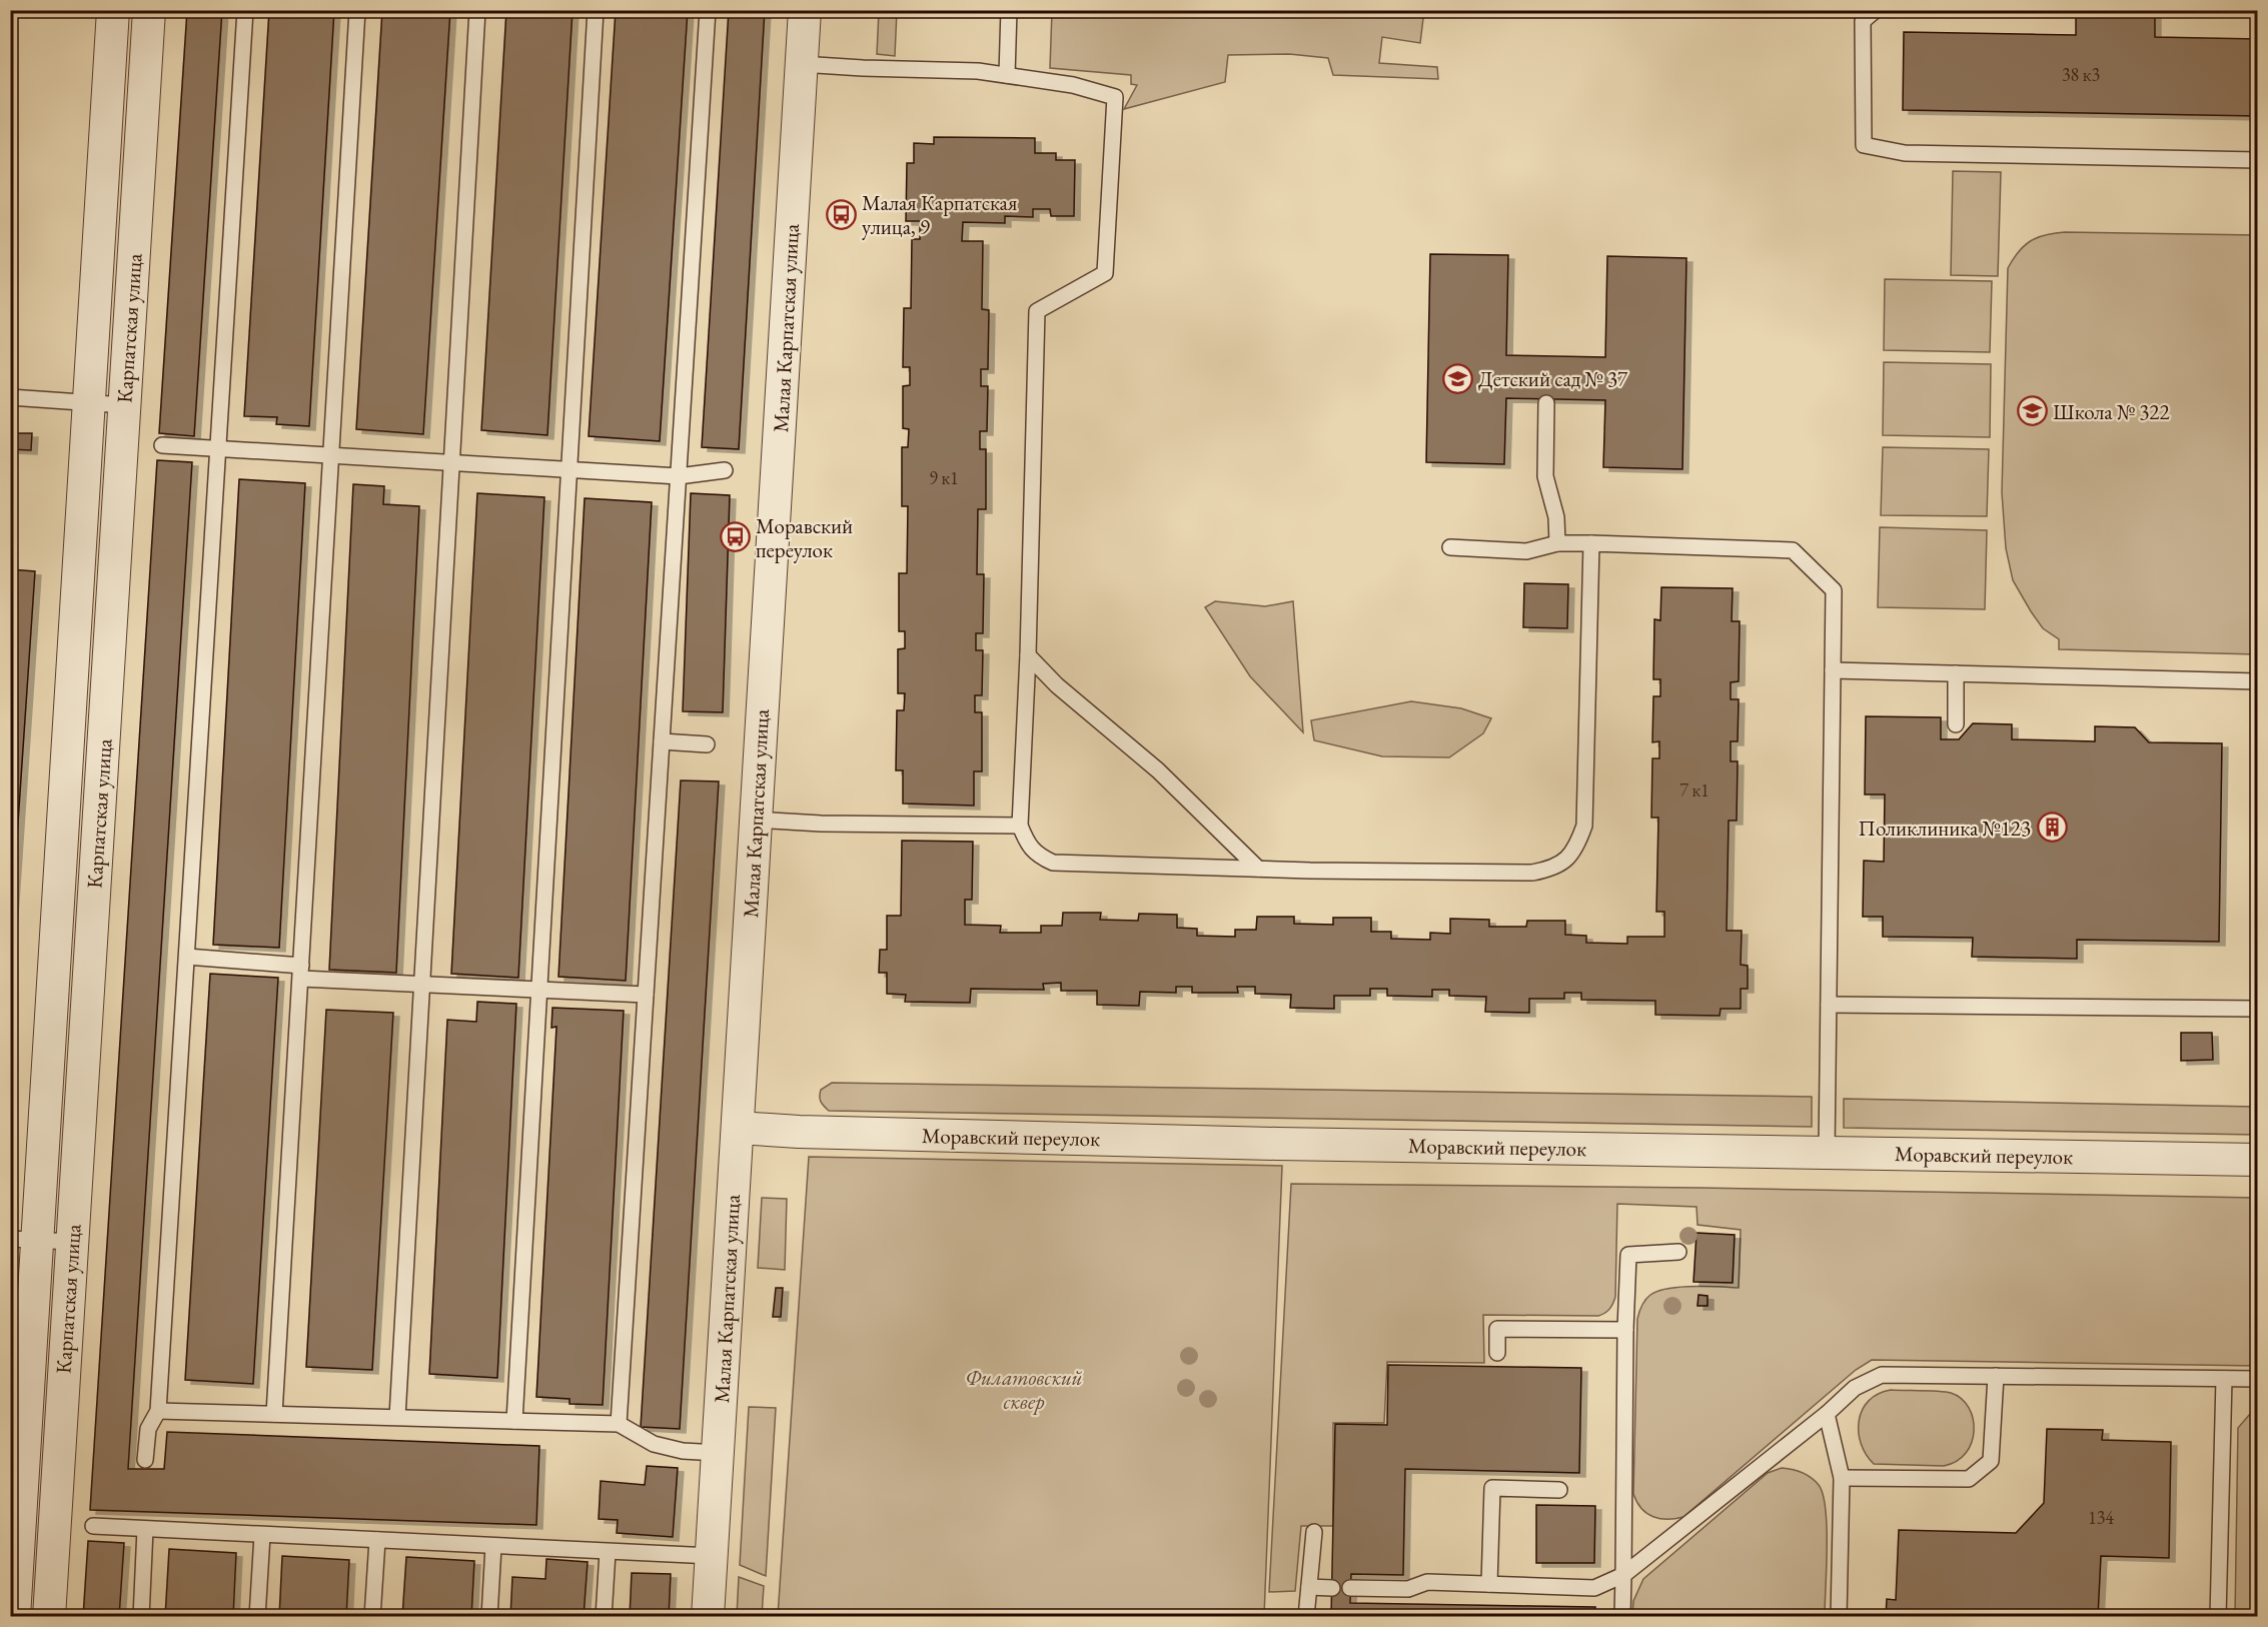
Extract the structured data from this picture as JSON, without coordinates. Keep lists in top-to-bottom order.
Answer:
{
  "streets": {
    "street": ["Карпатская улица", "Малая Карпатская улица", "Моравский переулок"]
  },
  "crossings": [
    ["Малая Карпатская улица", "Моравский переулок"]
  ],
  "parks": ["Филатовский сквер"],
  "places": {
    "bus stop": ["Малая Карпатская улица, 9", "Моравский переулок"],
    "school or university": ["Детский сад № 37", "Школа № 322"],
    "building": ["Поликлиника №123"]
  },
  "house_numbers": [
    "38 к3",
    "9 к1",
    "7 к1",
    "134"
  ]
}
